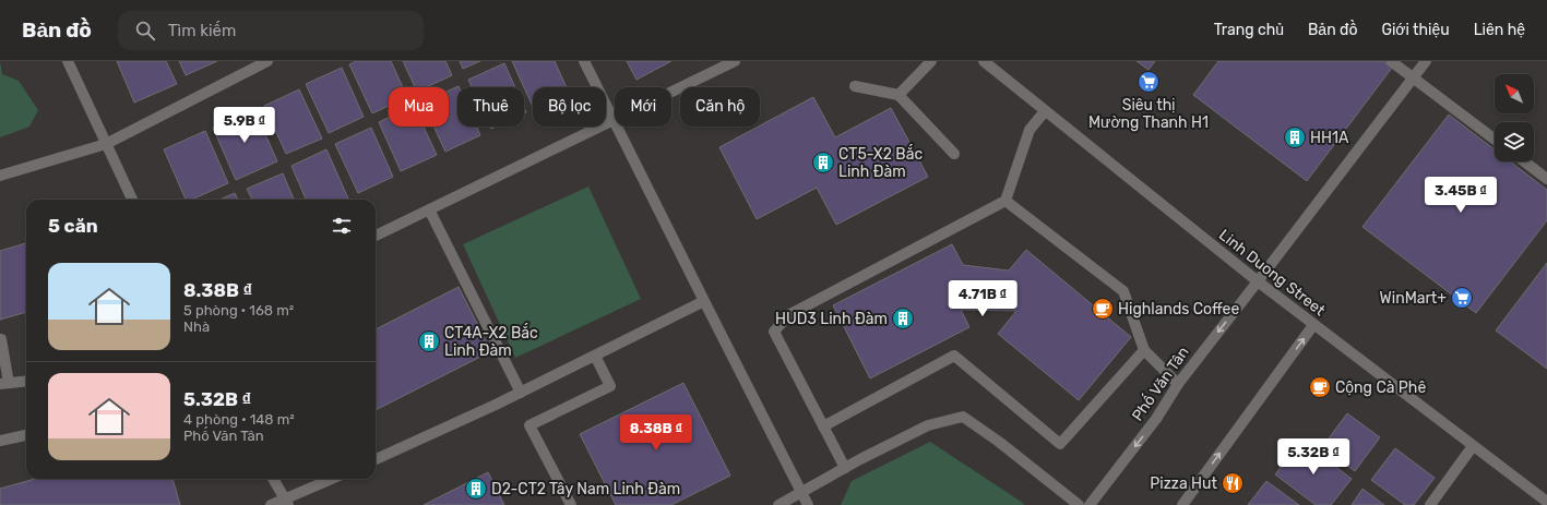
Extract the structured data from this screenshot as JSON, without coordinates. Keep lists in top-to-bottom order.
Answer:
{
  "streets": {
    "street": ["Linh Duong Street", "Phố Văn Tân"]
  },
  "crossings": [
    ["Linh Duong Street", "Phố Văn Tân"]
  ],
  "places": {
    "supermarket": ["Siêu thị Mường Thanh H1", "WinMart+"],
    "building": [
      "HH1A",
      "CT5-X2 Bắc Linh Đàm",
      "HUD3 Linh Đàm",
      "CT4A-X2 Bắc Linh Đàm",
      "D2-CT2 Tây Nam Linh Đàm"
    ],
    "cafe": ["Highlands Coffee", "Cộng Cà Phê"],
    "restaurant": ["Pizza Hut"]
  },
  "north": "top left",
  "page": {
    "header": "Bản đồ",
    "search": "Tìm kiếm",
    "nav": [
      "Trang chủ",
      "Bản đồ",
      "Giới thiệu",
      "Liên hệ"
    ],
    "chip": [
      "Mua",
      "Thuê",
      "Bộ lọc",
      "Mới",
      "Căn hộ"
    ],
    "price": [
      "5.9B ₫",
      "3.45B ₫",
      "4.71B ₫",
      "8.38B ₫",
      "5.32B ₫"
    ],
    "heading": "5 căn",
    "list": [
      {
        "name": "8.38B ₫",
        "note": "5 phòng · 168 m² · Nhà"
      },
      {
        "name": "5.32B ₫",
        "note": "4 phòng · 148 m² · Phố Văn Tân"
      }
    ]
  }
}
